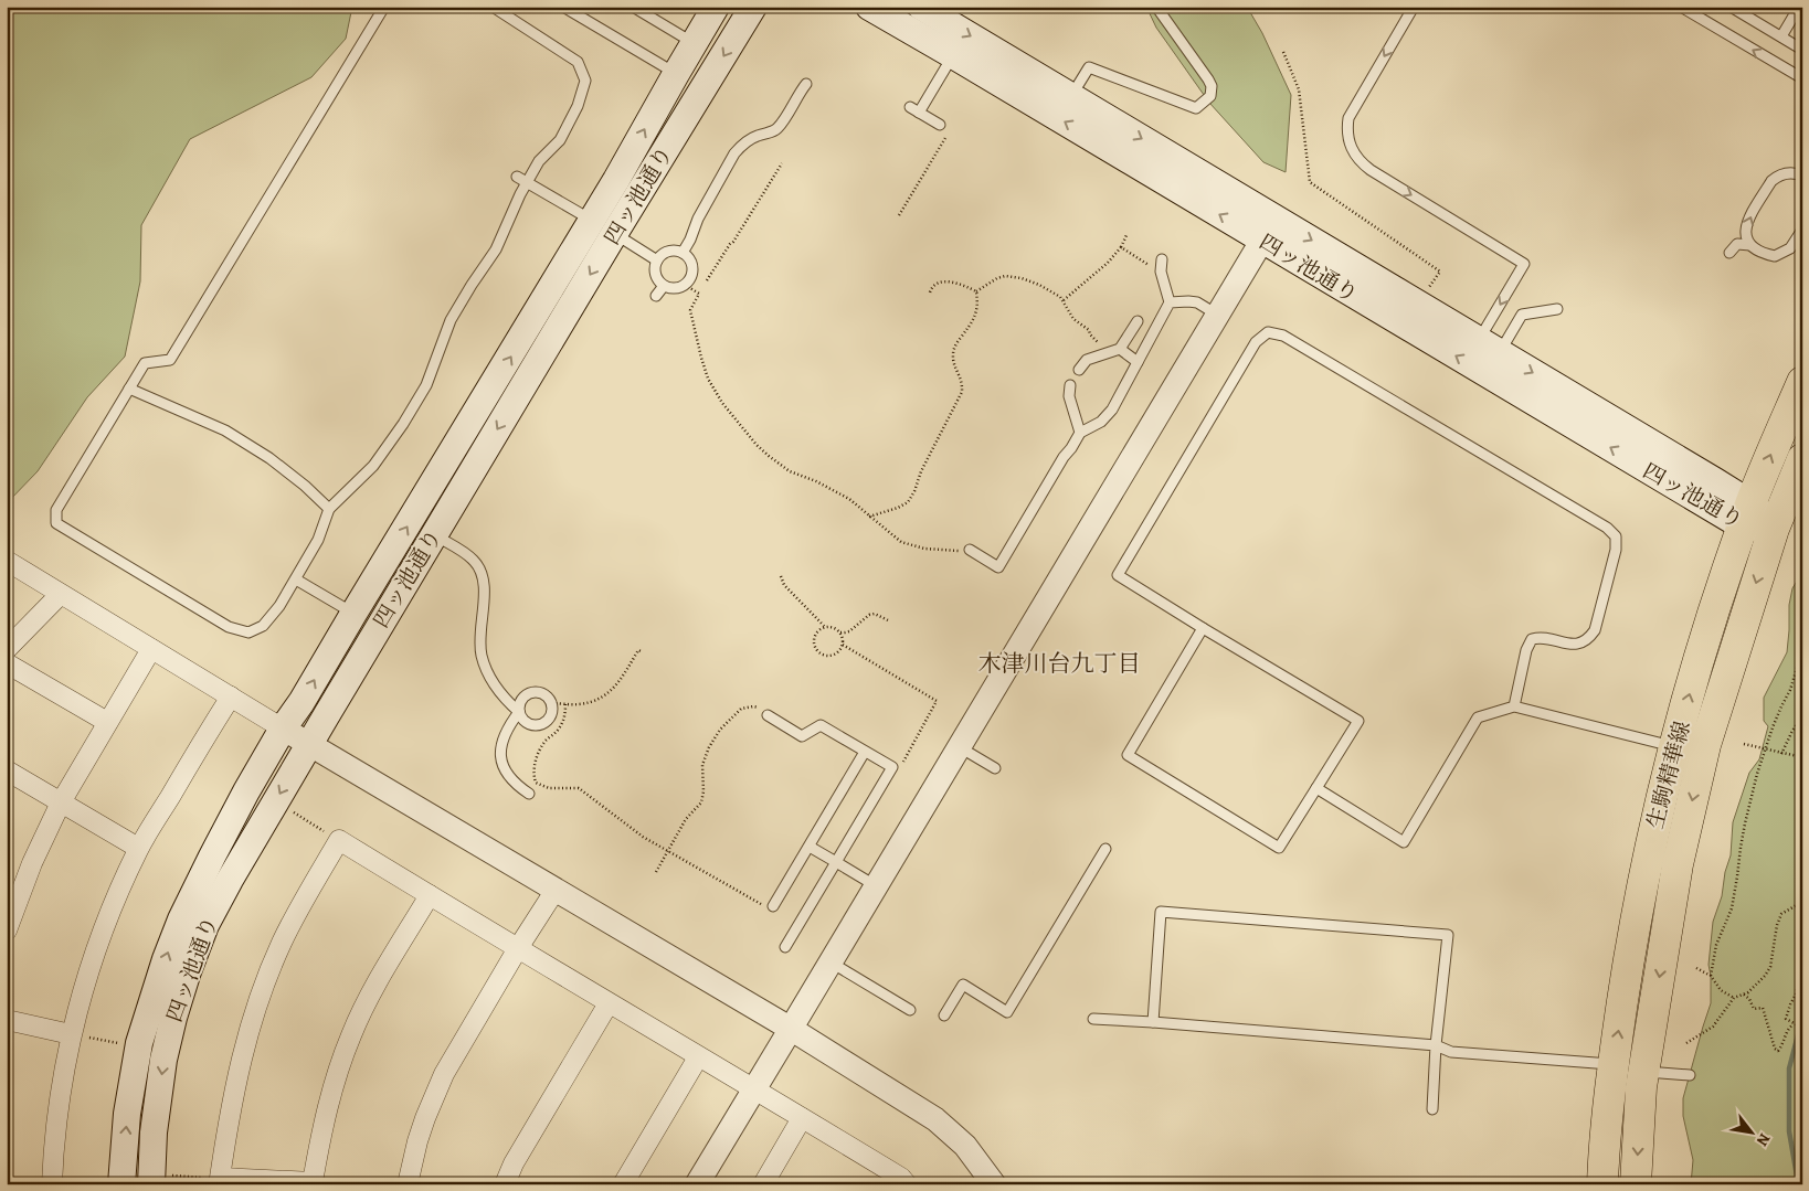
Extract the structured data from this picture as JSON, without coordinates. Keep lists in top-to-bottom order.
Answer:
{
  "streets": {
    "main road": ["四ッ池通り", "生駒精華線"]
  },
  "crossings": [
    ["四ッ池通り", "生駒精華線"]
  ],
  "districts": ["木津川台九丁目"],
  "north": "bottom right"
}
